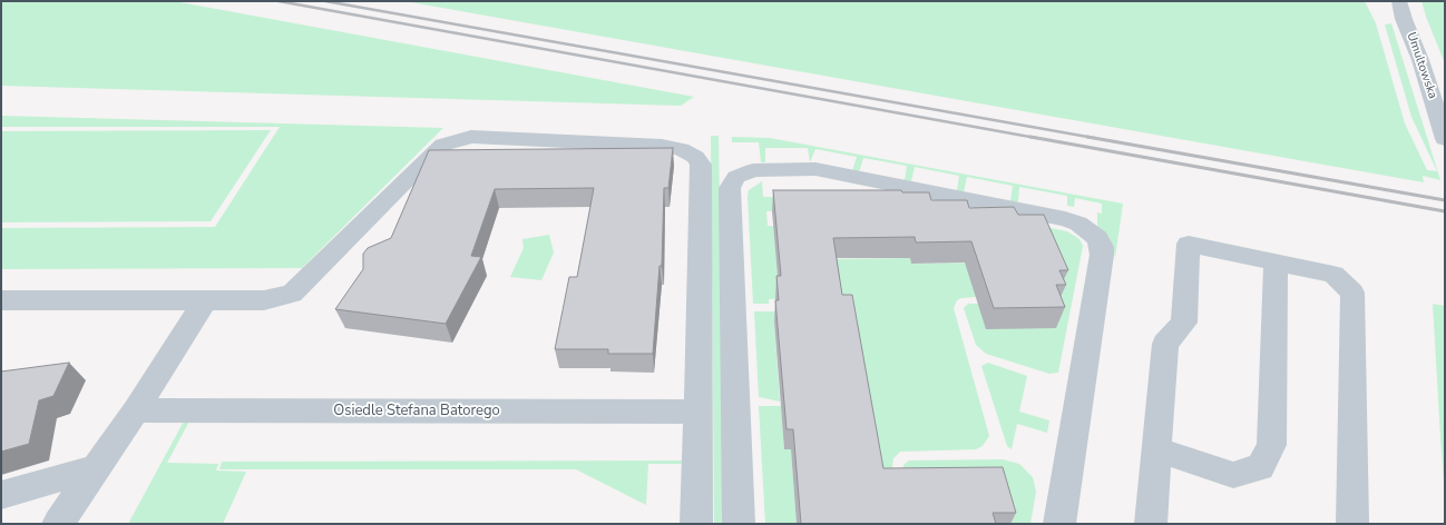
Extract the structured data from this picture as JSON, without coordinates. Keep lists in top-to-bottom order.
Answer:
{
  "streets": {
    "street": ["Umultowska", "Osiedle Stefana Batorego"]
  }
}
